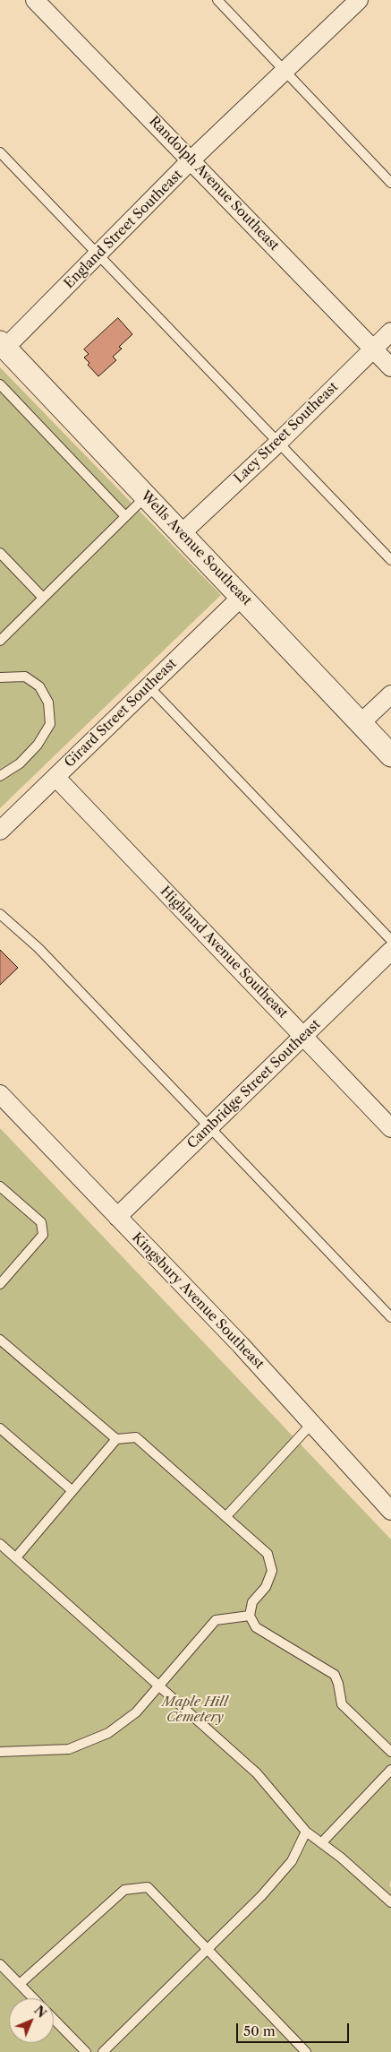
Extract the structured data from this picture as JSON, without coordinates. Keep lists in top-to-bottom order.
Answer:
{
  "streets": {
    "street": [
      "Randolph Avenue Southeast",
      "England Street Southeast",
      "Lacy Street Southeast",
      "Wells Avenue Southeast",
      "Girard Street Southeast",
      "Highland Avenue Southeast",
      "Cambridge Street Southeast",
      "Kingsbury Avenue Southeast"
    ]
  },
  "crossings": [
    ["Randolph Avenue Southeast", "England Street Southeast"],
    ["Randolph Avenue Southeast", "Lacy Street Southeast"],
    ["England Street Southeast", "Wells Avenue Southeast"],
    ["Lacy Street Southeast", "Wells Avenue Southeast"],
    ["Wells Avenue Southeast", "Girard Street Southeast"],
    ["Girard Street Southeast", "Highland Avenue Southeast"],
    ["Highland Avenue Southeast", "Cambridge Street Southeast"],
    ["Cambridge Street Southeast", "Kingsbury Avenue Southeast"]
  ],
  "parks": ["Maple Hill Cemetery"],
  "scale_bar": "50 m",
  "north": "top right"
}
